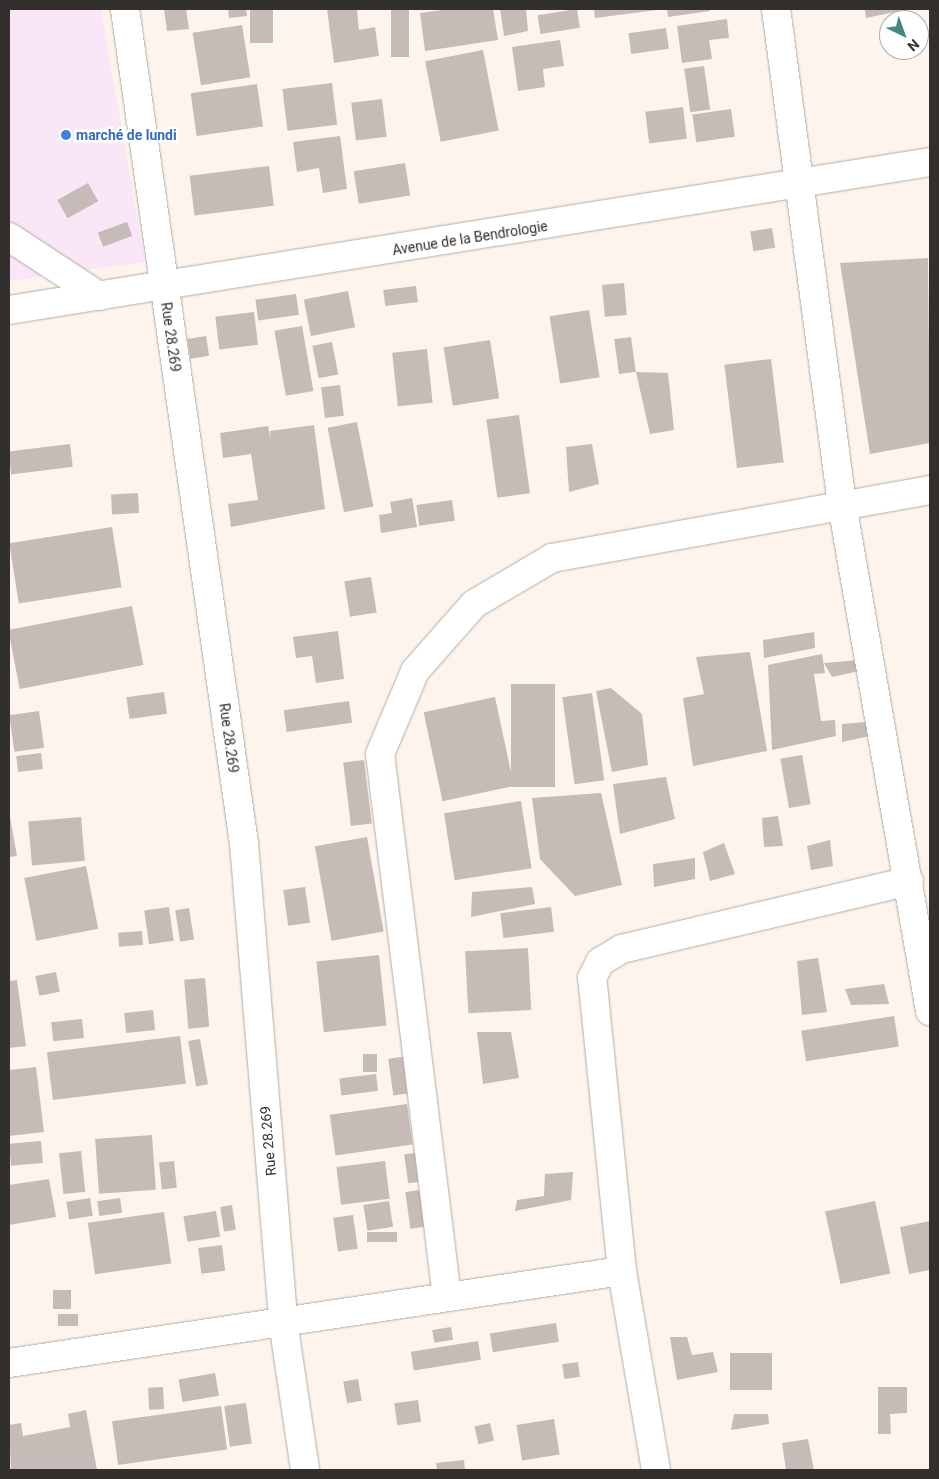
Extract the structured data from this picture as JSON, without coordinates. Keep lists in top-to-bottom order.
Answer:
{
  "streets": {
    "street": ["Avenue de la Bendrologie", "Rue 28.269"]
  },
  "crossings": [
    ["Avenue de la Bendrologie", "Rue 28.269"]
  ],
  "places": ["marché de lundi"],
  "north": "bottom right"
}
